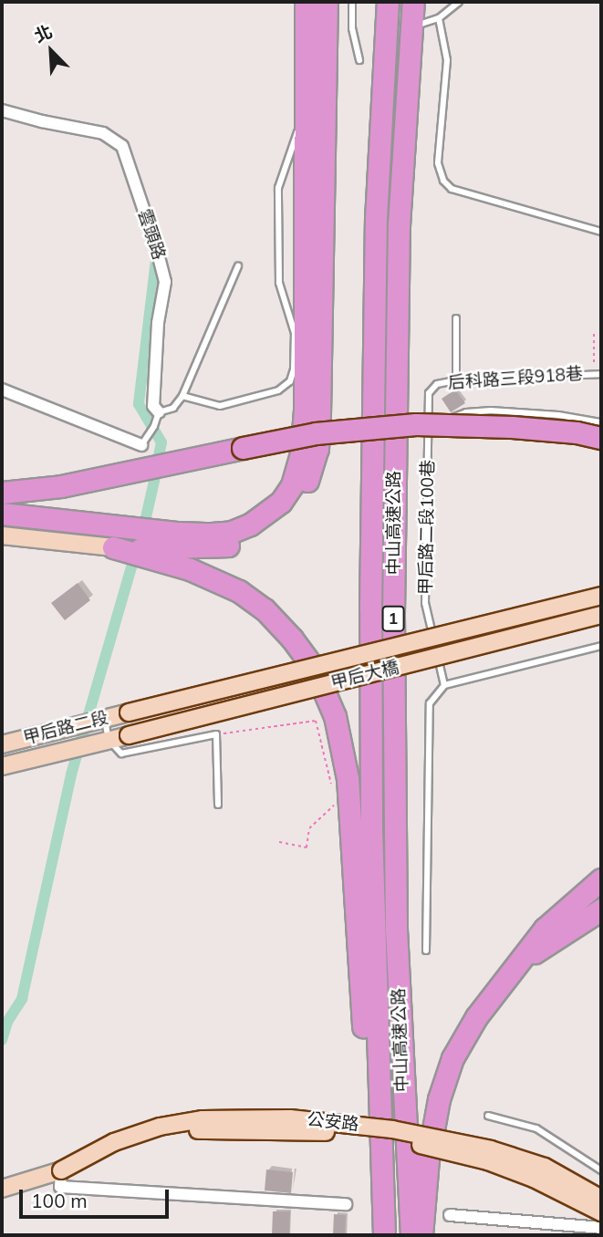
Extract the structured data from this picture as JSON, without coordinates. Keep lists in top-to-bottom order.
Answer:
{
  "streets": {
    "highway": ["中山高速公路", "1"],
    "main road": ["甲后大橋", "甲后路二段", "公安路"],
    "street": ["雲頭路"],
    "lane": ["后科路三段918巷", "甲后路二段100巷"]
  },
  "crossings": [
    ["后科路三段918巷", "甲后路二段100巷"],
    ["甲后大橋", "甲后路二段"]
  ],
  "scale_bar": "100 m",
  "north": "top left"
}
